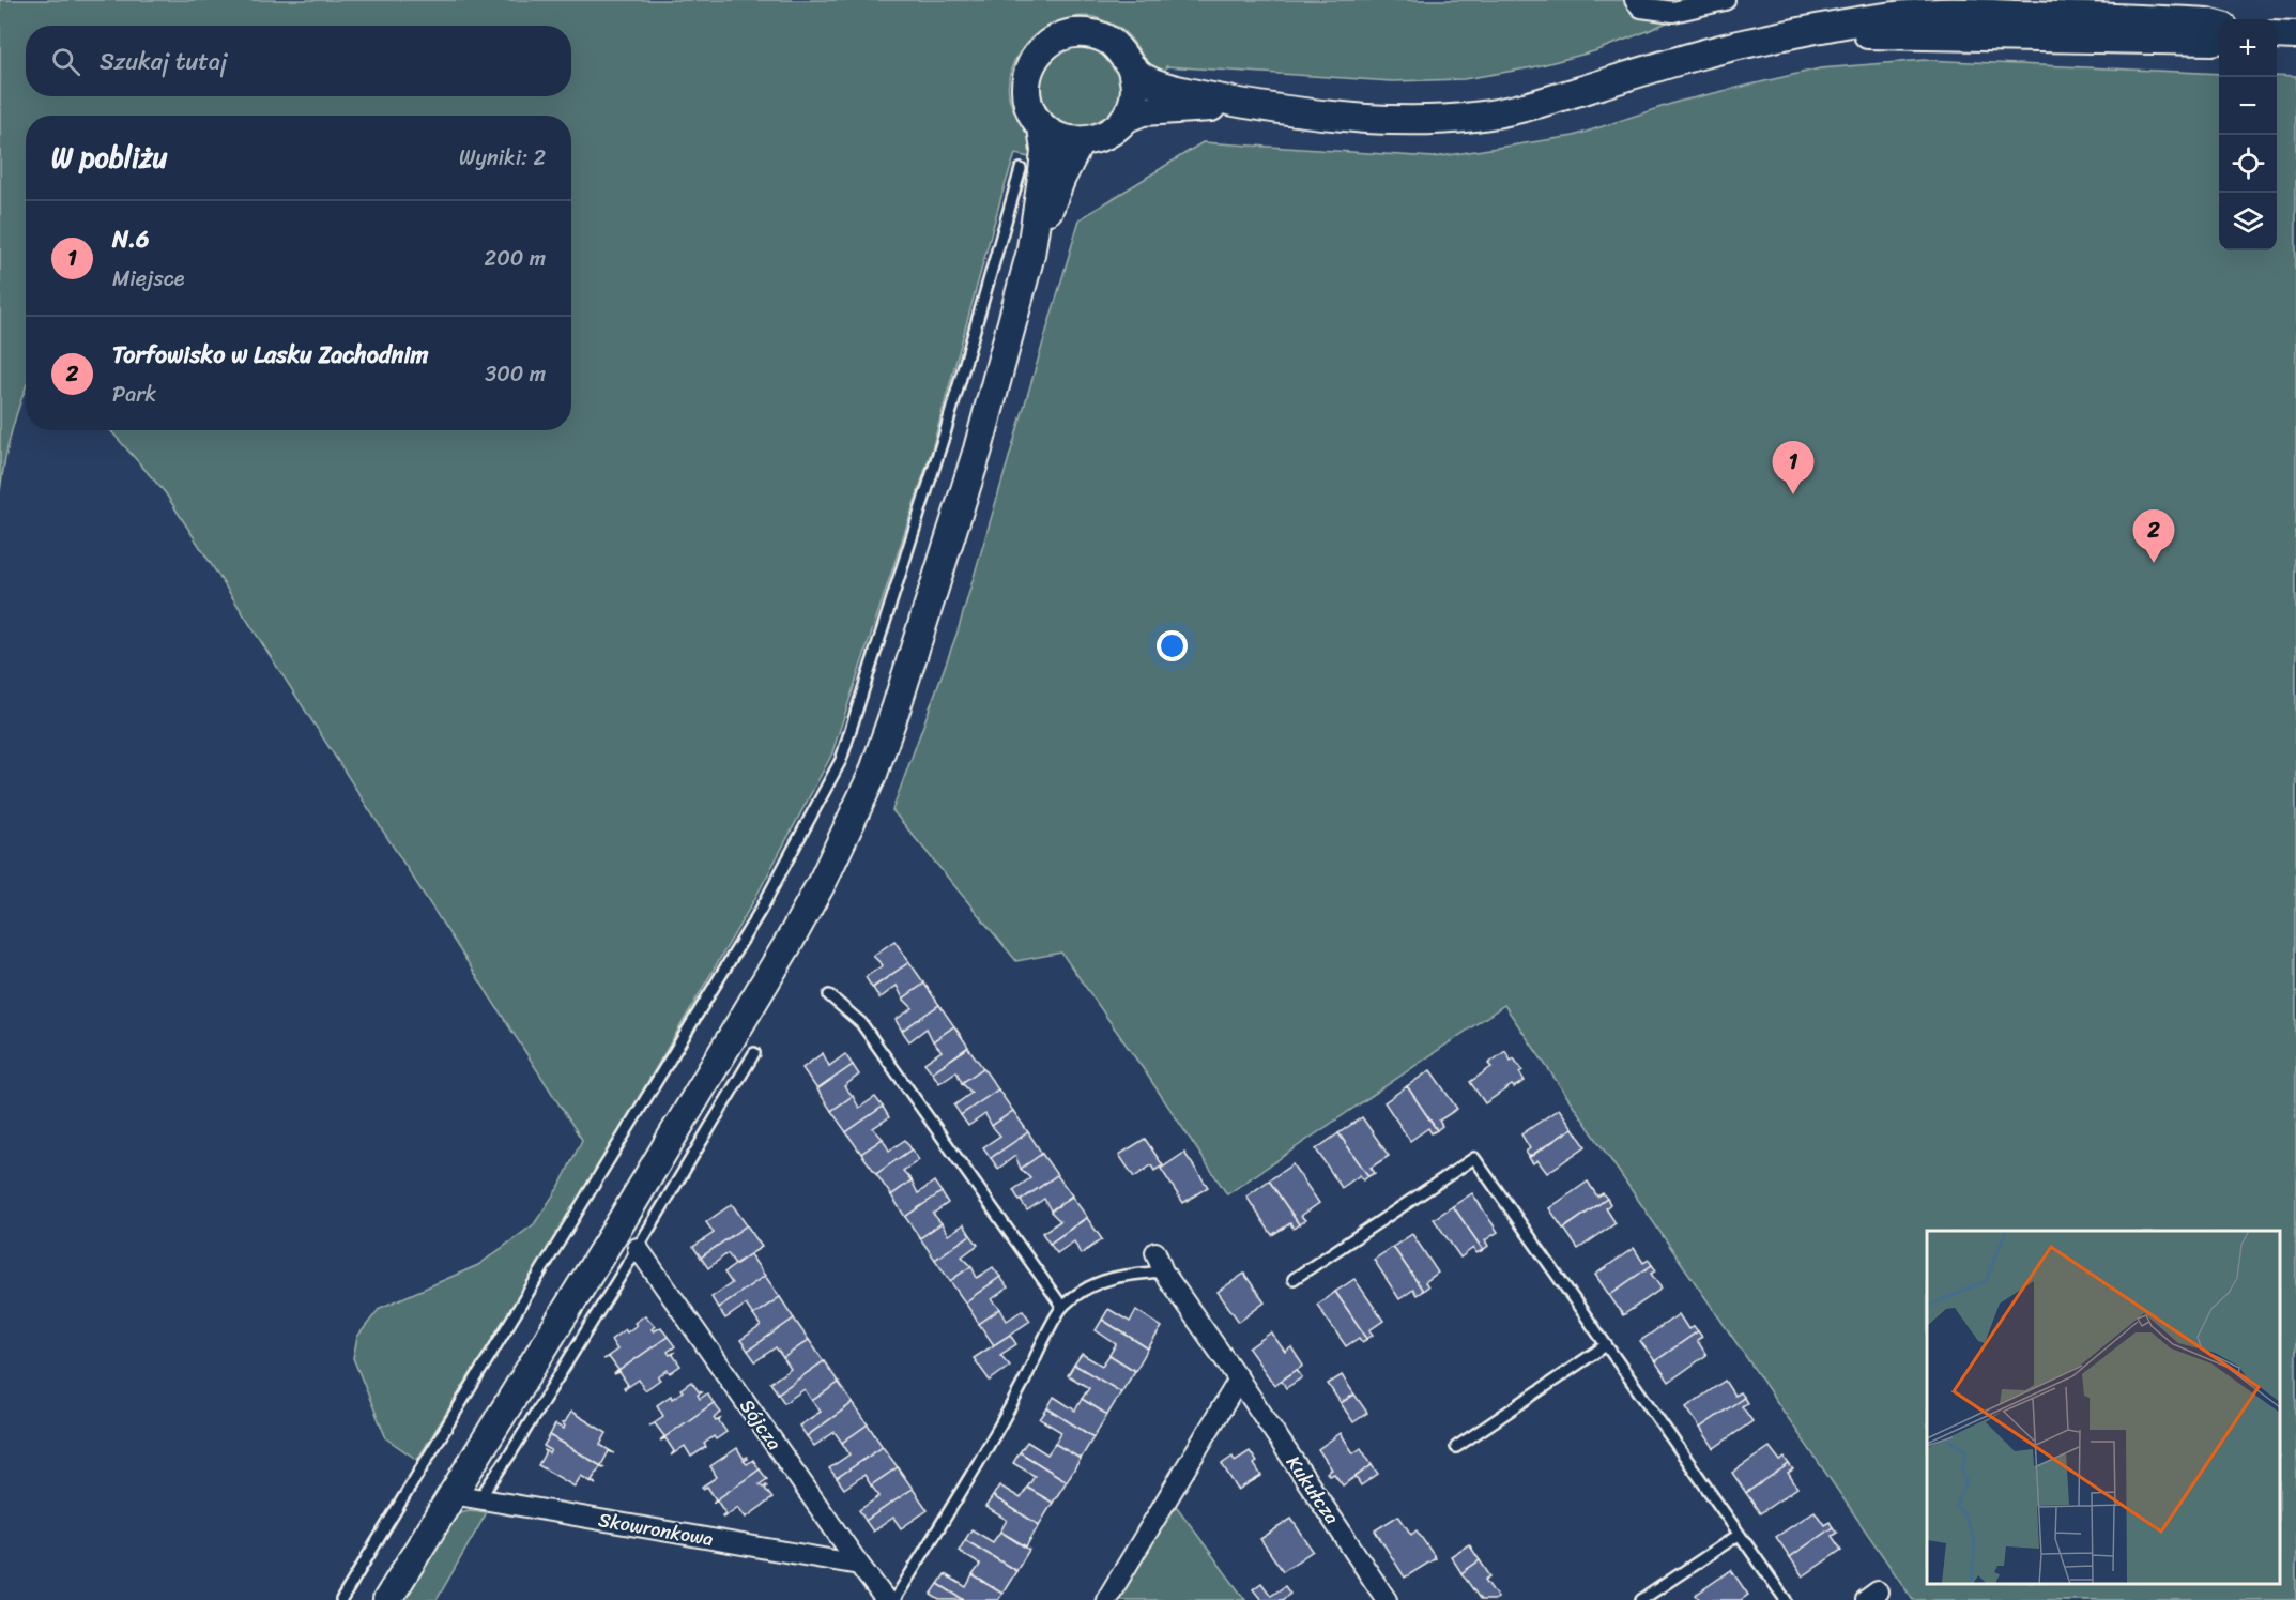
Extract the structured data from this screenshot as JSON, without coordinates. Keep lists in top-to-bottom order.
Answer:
{
  "streets": {
    "street": ["Sójcza", "Kukułcza", "Skowronkowa"]
  },
  "crossings": [
    ["Sójcza", "Skowronkowa"]
  ],
  "page": {
    "map_buttons": ["+", "−"],
    "search": "Szukaj tutaj",
    "heading": ["W pobliżu", "Wyniki: 2"],
    "list": [
      {
        "mark": "1",
        "name": "N.6",
        "note": "Miejsce",
        "value": "200 m"
      },
      {
        "mark": "2",
        "name": "Torfowisko w Lasku Zachodnim",
        "note": "Park",
        "value": "300 m"
      }
    ],
    "pins": ["1", "2"]
  }
}
